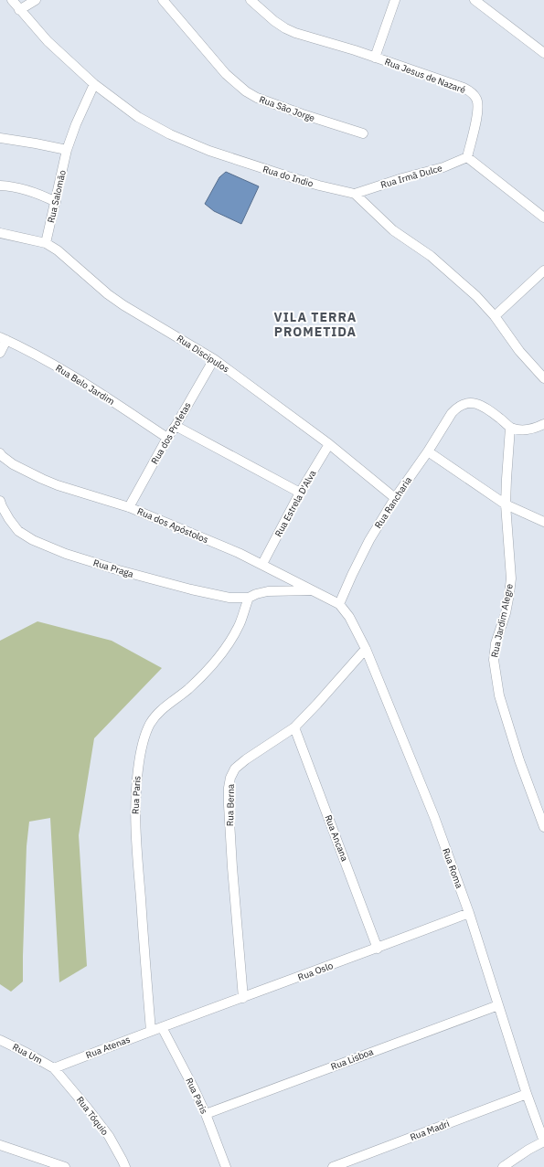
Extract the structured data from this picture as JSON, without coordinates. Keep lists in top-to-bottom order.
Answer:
{
  "streets": {
    "street": [
      "Rua Jesus de Nazaré",
      "Rua São Jorge",
      "Rua do Indio",
      "Rua Irmã Dulce",
      "Rua Salomão",
      "Rua Discipulos",
      "Rua Belo Jardim",
      "Rua dos Profetas",
      "Rua Rancharia",
      "Rua Estrela D'Alva",
      "Rua dos Apóstolos",
      "Rua Praga",
      "Rua Jardim Alegre",
      "Rua Paris",
      "Rua Berna",
      "Rua Ancana",
      "Rua Roma",
      "Rua Oslo",
      "Rua Atenas",
      "Rua Um",
      "Rua Lisboa",
      "Rua Tóquio",
      "Rua Madri"
    ]
  },
  "crossings": [
    ["Rua Jesus de Nazaré", "Rua Irmã Dulce"],
    ["Rua do Indio", "Rua Irmã Dulce"],
    ["Rua do Indio", "Rua Salomão"],
    ["Rua Salomão", "Rua Discipulos"],
    ["Rua Discipulos", "Rua dos Profetas"],
    ["Rua Discipulos", "Rua Rancharia"],
    ["Rua Discipulos", "Rua Estrela D'Alva"],
    ["Rua Belo Jardim", "Rua dos Profetas"],
    ["Rua dos Profetas", "Rua dos Apóstolos"],
    ["Rua Rancharia", "Rua dos Apóstolos"],
    ["Rua Rancharia", "Rua Jardim Alegre"],
    ["Rua Rancharia", "Rua Roma"],
    ["Rua Estrela D'Alva", "Rua dos Apóstolos"],
    ["Rua dos Apóstolos", "Rua Praga"],
    ["Rua dos Apóstolos", "Rua Roma"],
    ["Rua Praga", "Rua Paris"],
    ["Rua Paris", "Rua Oslo"],
    ["Rua Paris", "Rua Atenas"],
    ["Rua Paris", "Rua Lisboa"],
    ["Rua Berna", "Rua Ancana"],
    ["Rua Berna", "Rua Roma"],
    ["Rua Berna", "Rua Oslo"],
    ["Rua Ancana", "Rua Oslo"],
    ["Rua Roma", "Rua Oslo"],
    ["Rua Roma", "Rua Lisboa"],
    ["Rua Roma", "Rua Madri"],
    ["Rua Oslo", "Rua Atenas"],
    ["Rua Atenas", "Rua Um"],
    ["Rua Atenas", "Rua Tóquio"],
    ["Rua Um", "Rua Tóquio"]
  ],
  "districts": ["VILA TERRA PROMETIDA"]
}
